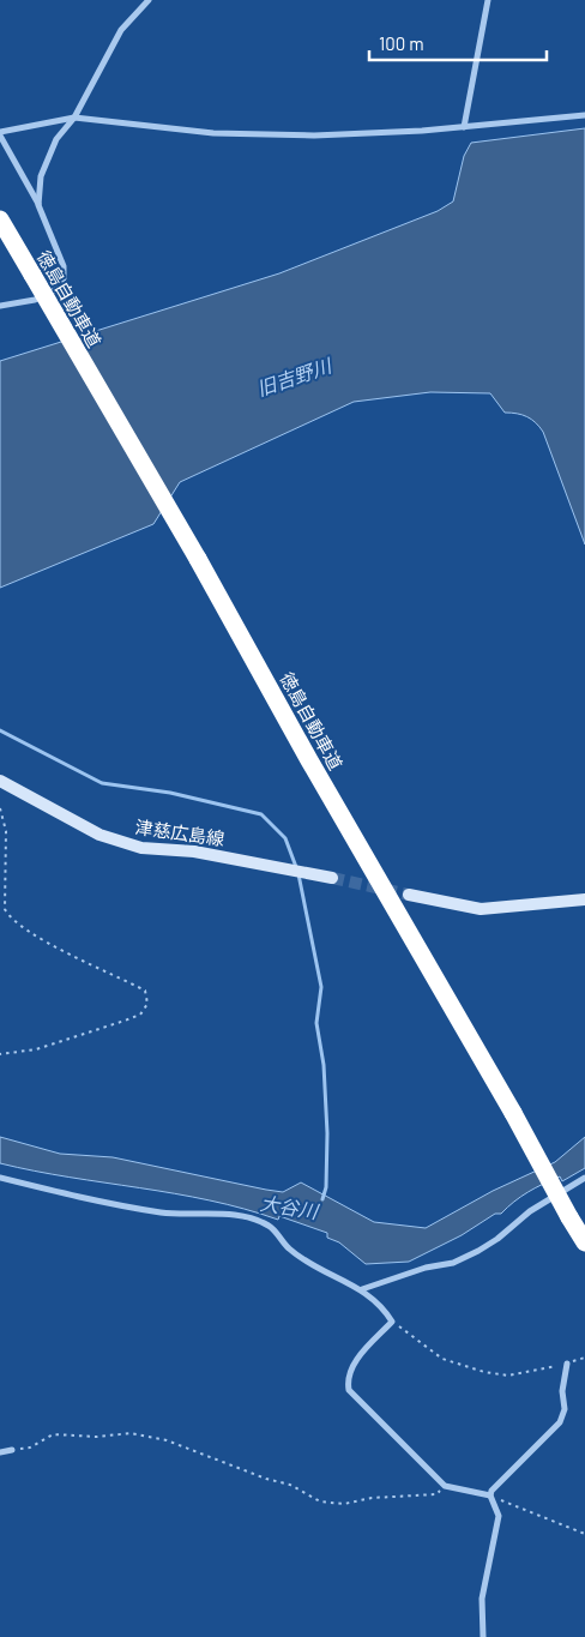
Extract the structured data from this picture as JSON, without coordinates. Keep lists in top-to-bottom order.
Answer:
{
  "streets": {
    "highway": ["徳島自動車道"],
    "main road": ["津慈広島線"]
  },
  "water": ["旧吉野川", "大谷川"],
  "scale_bar": "100 m"
}
